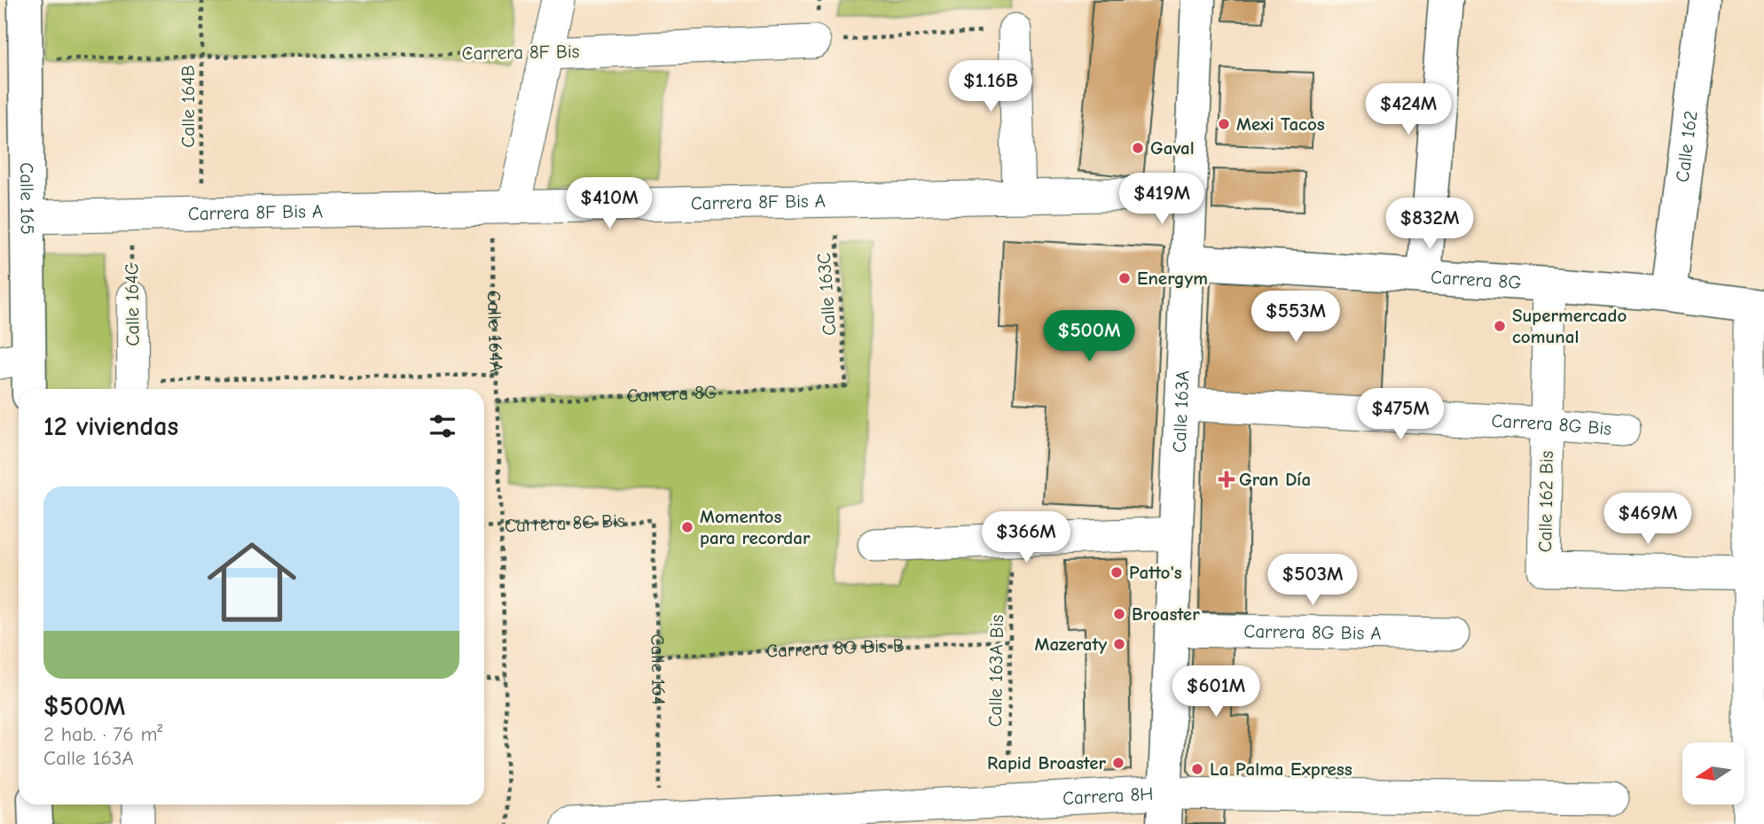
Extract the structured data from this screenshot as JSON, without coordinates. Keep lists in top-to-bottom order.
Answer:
{
  "streets": {
    "street": [
      "Carrera 8F Bis",
      "Calle 162",
      "Calle 165",
      "Carrera 8F Bis A",
      "Carrera 8G",
      "Calle 164C",
      "Calle 163A",
      "Carrera 8G Bis",
      "Calle 162 Bis",
      "Carrera 8G Bis A",
      "Carrera 8H"
    ],
    "path": [
      "Calle 164B",
      "Calle 163C",
      "Calle 164A",
      "Carrera 8G Bis B",
      "Calle 164",
      "Calle 163A Bis"
    ]
  },
  "crossings": [
    ["Carrera 8F Bis", "Calle 164B"],
    ["Carrera 8F Bis", "Calle 165"],
    ["Calle 164B", "Carrera 8F Bis A"],
    ["Calle 162", "Carrera 8G"],
    ["Calle 165", "Carrera 8F Bis A"],
    ["Carrera 8F Bis A", "Calle 163C"],
    ["Carrera 8F Bis A", "Calle 164C"],
    ["Carrera 8F Bis A", "Calle 164A"],
    ["Carrera 8F Bis A", "Calle 163A"],
    ["Carrera 8G", "Calle 163C"],
    ["Carrera 8G", "Calle 164A"],
    ["Carrera 8G", "Calle 163A"],
    ["Carrera 8G", "Calle 162 Bis"],
    ["Calle 164A", "Carrera 8G Bis"],
    ["Calle 163A", "Carrera 8G Bis"],
    ["Calle 163A", "Carrera 8G Bis A"],
    ["Calle 163A", "Carrera 8H"],
    ["Carrera 8G Bis", "Calle 162 Bis"],
    ["Carrera 8G Bis", "Calle 164"],
    ["Carrera 8G Bis B", "Calle 164"],
    ["Carrera 8G Bis B", "Calle 163A Bis"],
    ["Calle 164", "Carrera 8H"],
    ["Calle 163A Bis", "Carrera 8H"]
  ],
  "places": {
    "other": [
      "Mexi Tacos",
      "Gaval",
      "Energym",
      "Supermercado comunal",
      "Momentos para recordar",
      "Patto's",
      "Broaster",
      "Mazeraty",
      "Rapid Broaster",
      "La Palma Express"
    ],
    "health": ["Gran Día"]
  },
  "north": "left",
  "page": {
    "price": [
      "$1.16B",
      "$424M",
      "$419M",
      "$410M",
      "$832M",
      "$553M",
      "$500M",
      "$475M",
      "$469M",
      "$366M",
      "$503M",
      "$601M"
    ],
    "heading": "12 viviendas",
    "list": [
      {
        "name": "$500M",
        "note": "2 hab. · 76 m² · Calle 163A"
      }
    ]
  }
}
